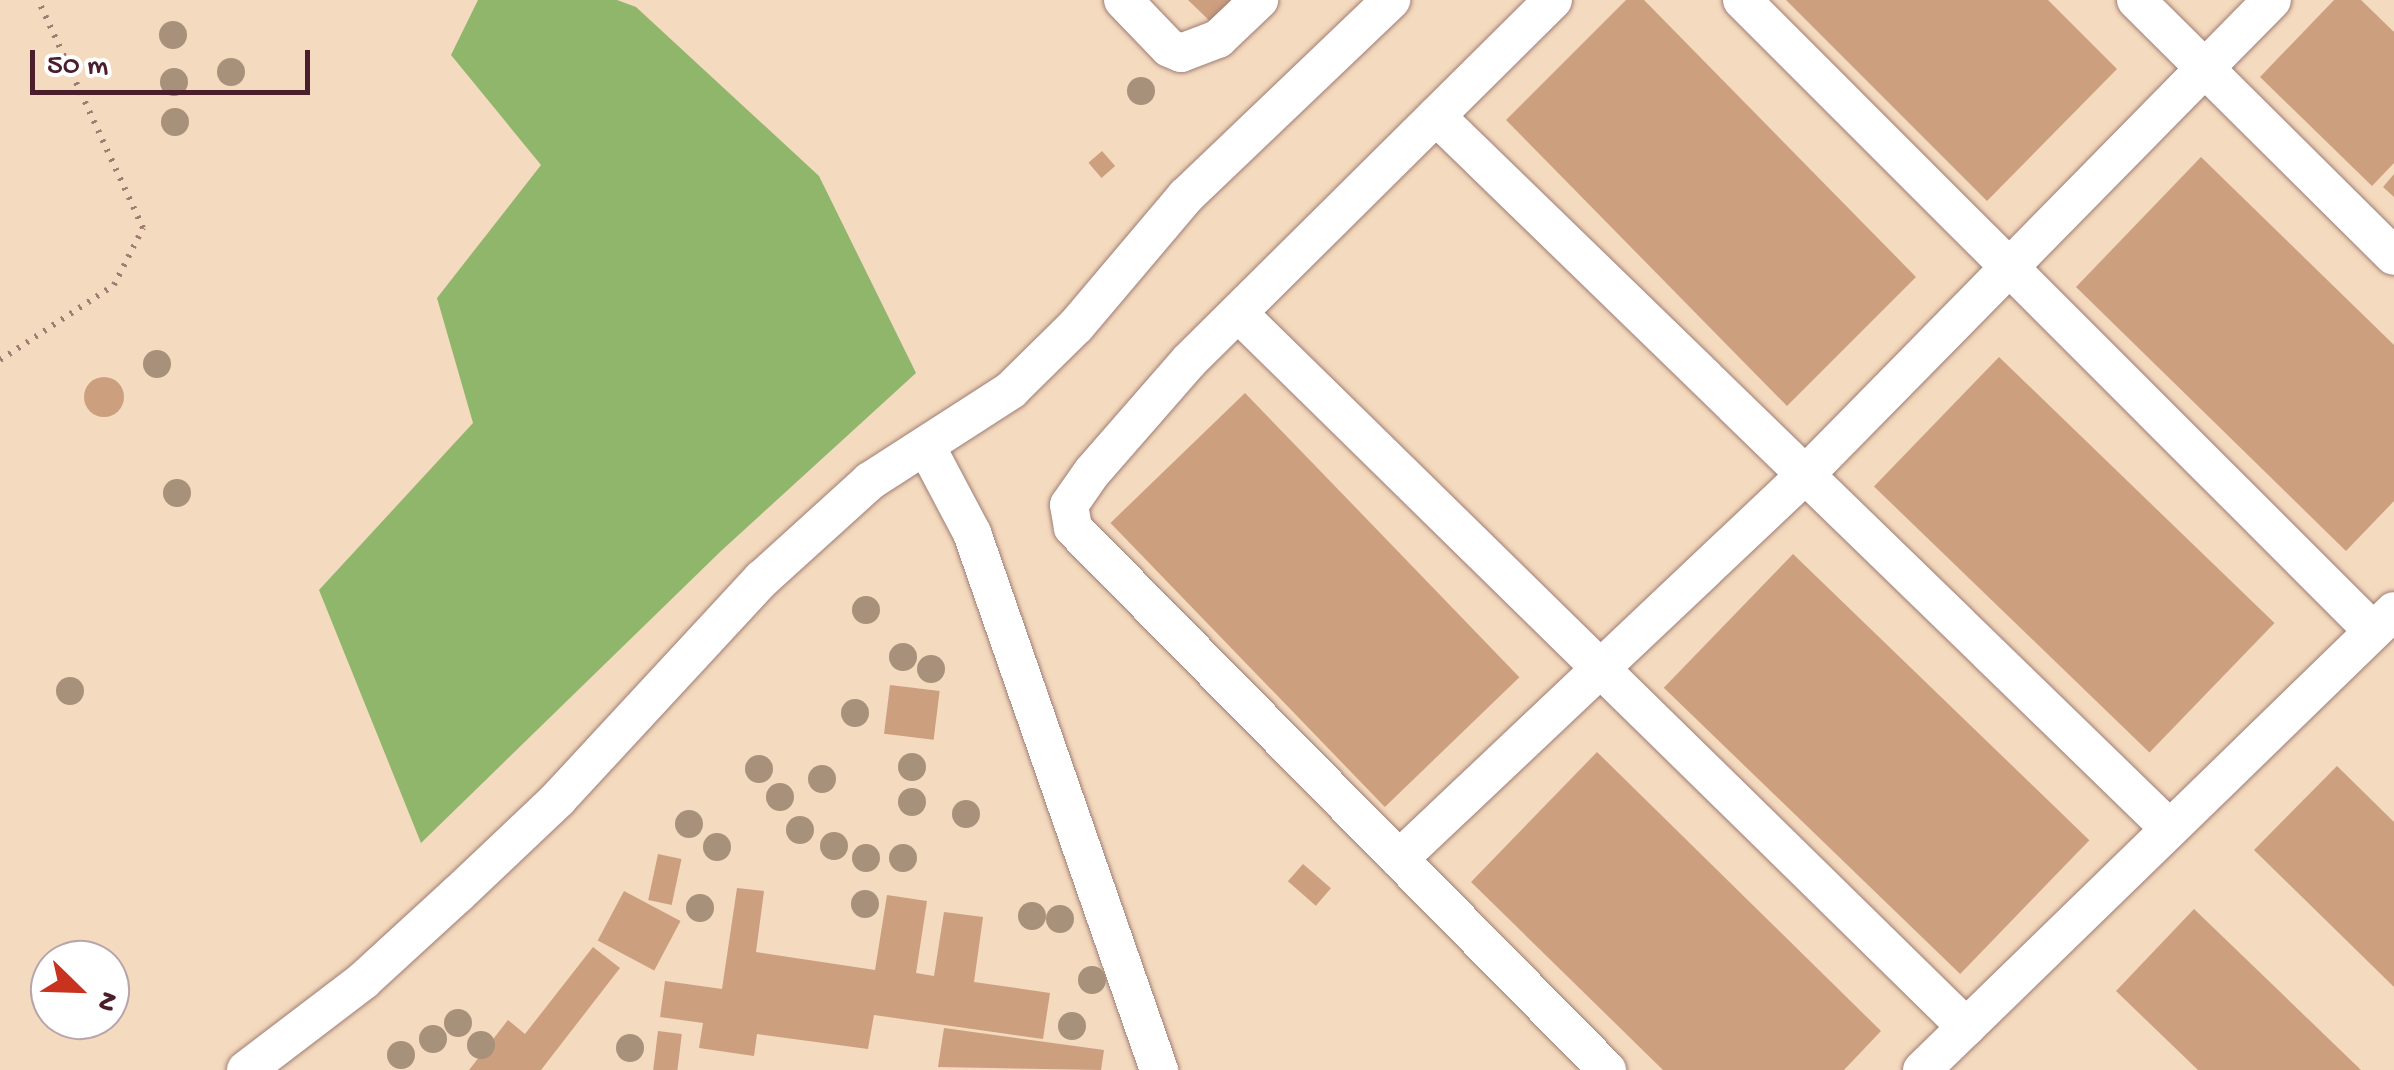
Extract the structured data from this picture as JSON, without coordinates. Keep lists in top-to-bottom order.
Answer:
{
  "scale_bar": "50 m",
  "north": "bottom right"
}
